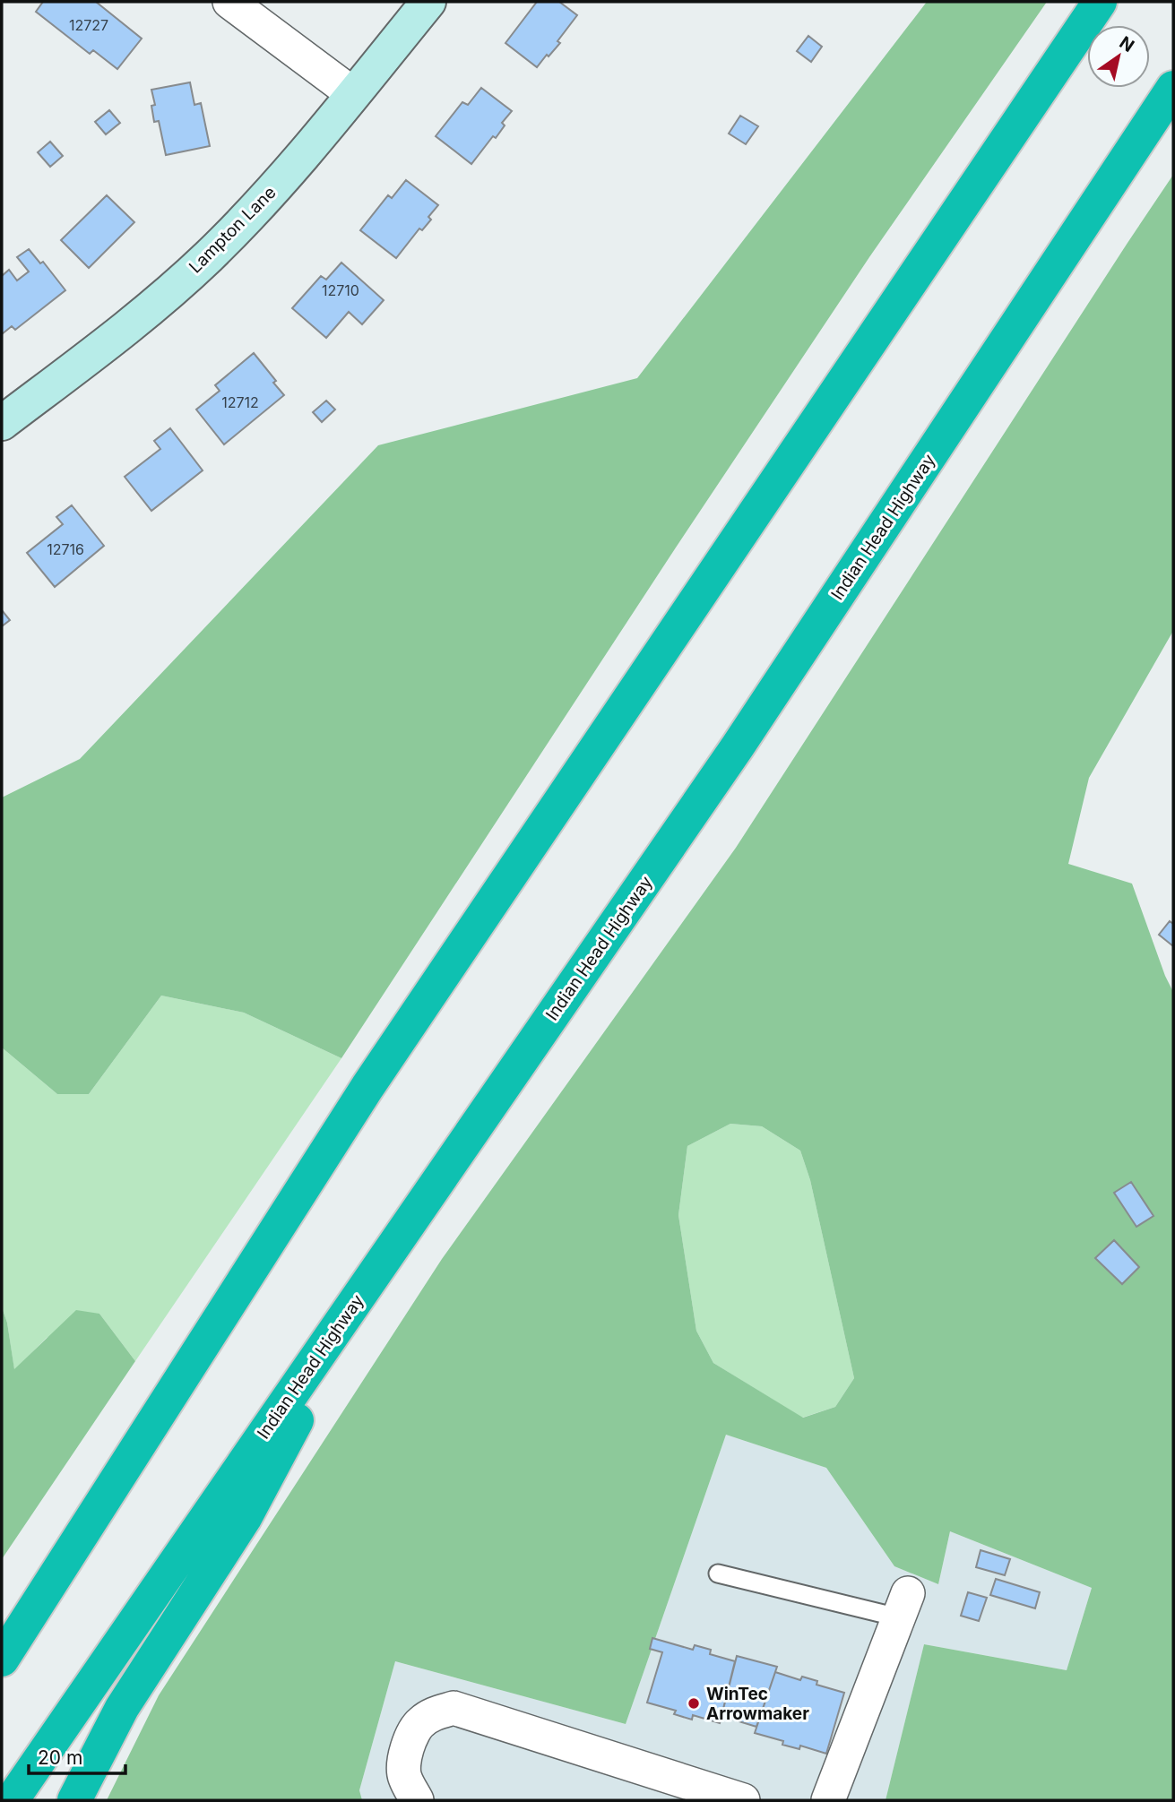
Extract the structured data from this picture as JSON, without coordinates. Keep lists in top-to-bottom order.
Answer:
{
  "streets": {
    "highway": ["Indian Head Highway"],
    "street": ["Lampton Lane"]
  },
  "places": ["WinTec Arrowmaker"],
  "house_numbers": [
    "12727",
    "12710",
    "12712",
    "12716"
  ],
  "scale_bar": "20 m",
  "north": "top right"
}
